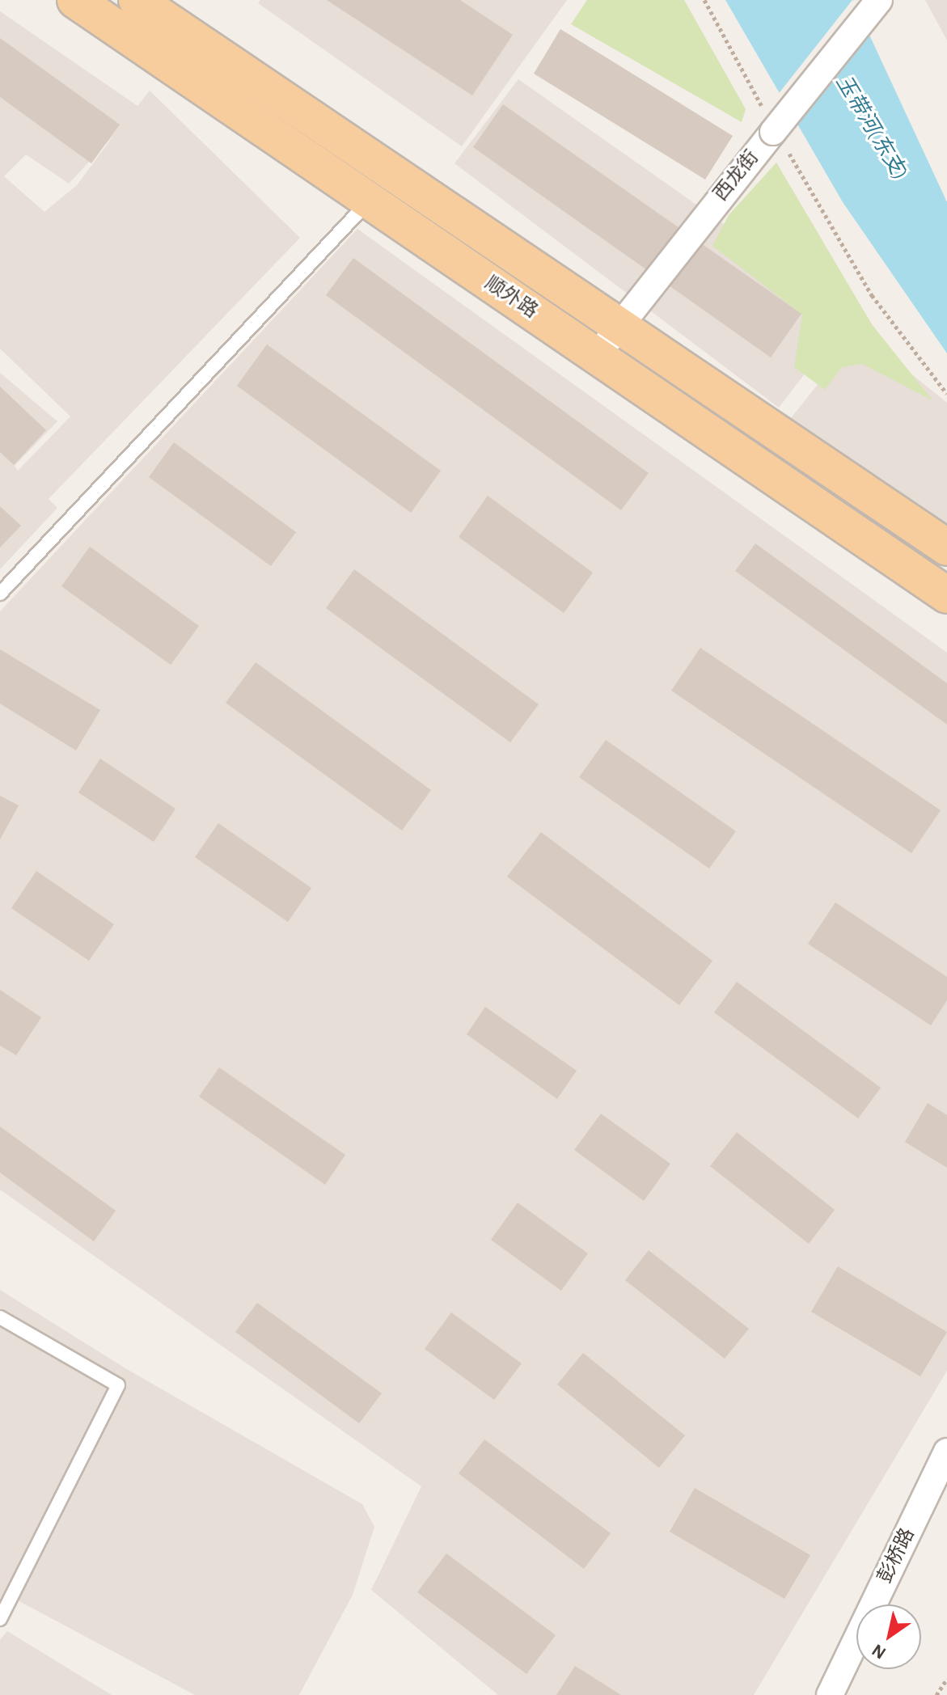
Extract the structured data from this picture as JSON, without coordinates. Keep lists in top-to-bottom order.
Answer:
{
  "streets": {
    "main road": ["顺外路"],
    "street": ["西龙街", "彭桥路"]
  },
  "crossings": [
    ["西龙街", "顺外路"]
  ],
  "water": ["玉带河(东支)"],
  "north": "bottom left"
}
